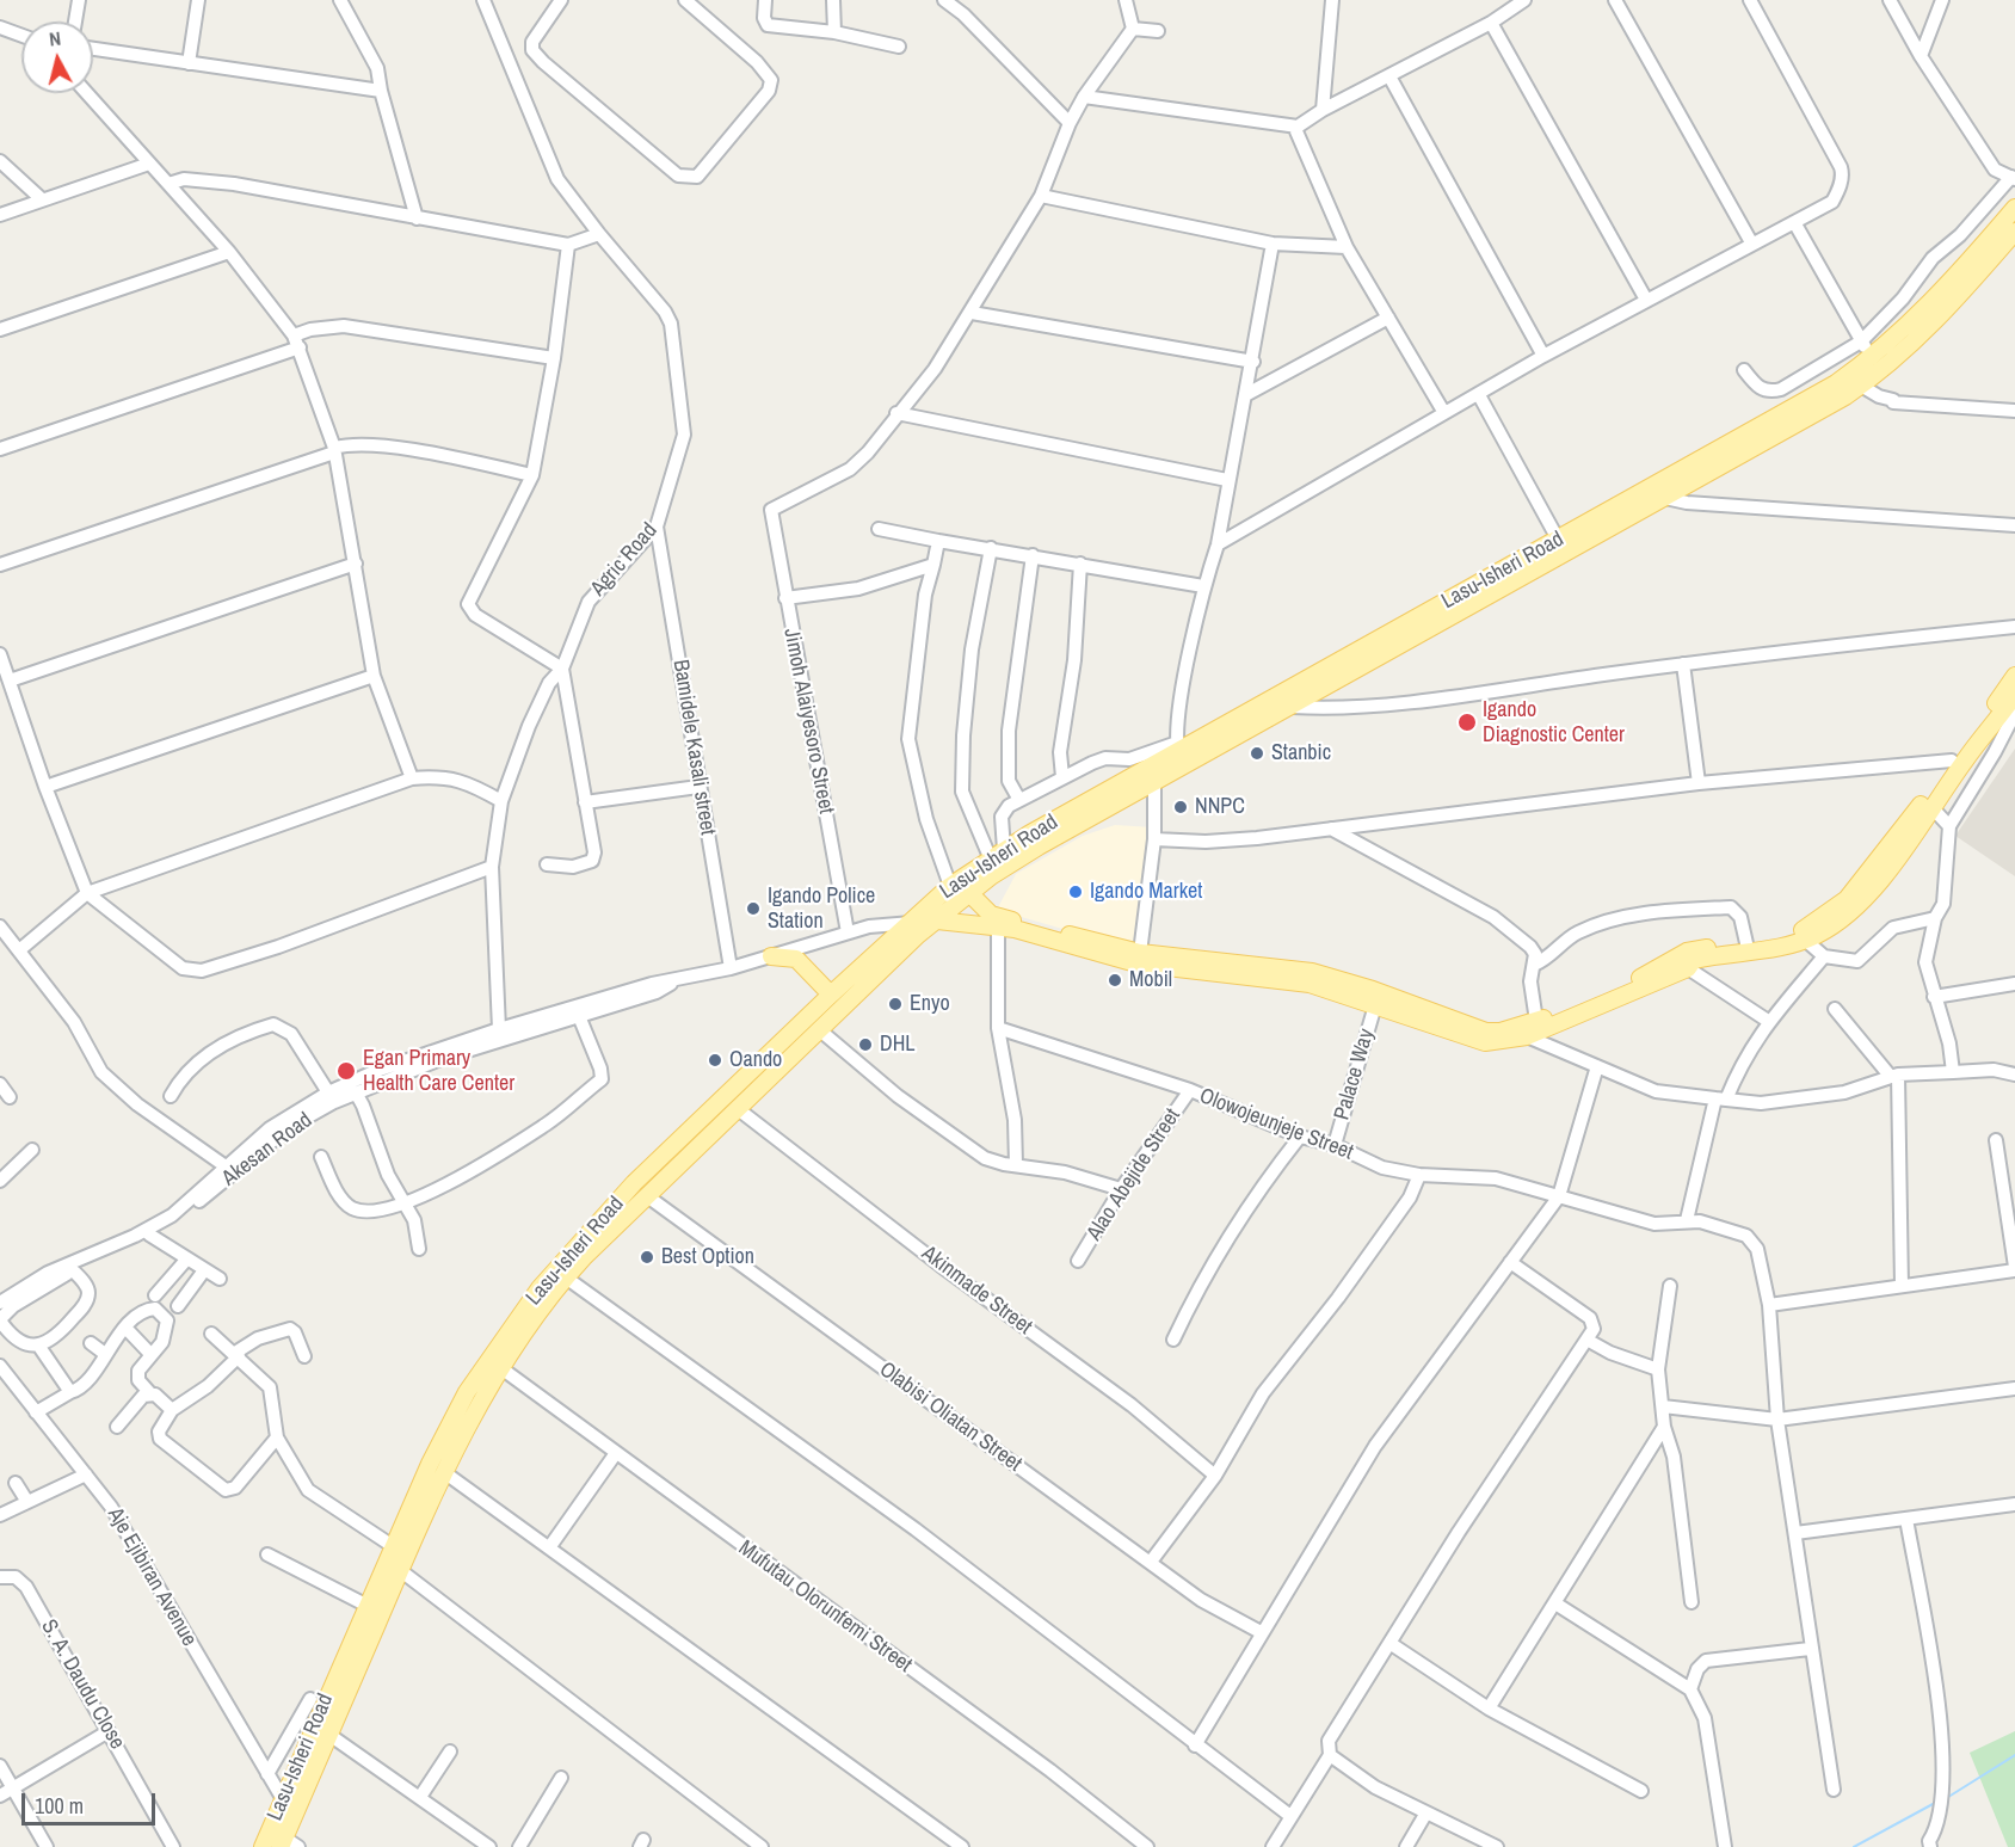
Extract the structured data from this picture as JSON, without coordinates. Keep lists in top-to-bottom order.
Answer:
{
  "streets": {
    "main road": ["Lasu-Isheri Road"],
    "street": [
      "Agric Road",
      "Jimoh Alaiyesoro Street",
      "Bamidele Kasali street",
      "Palace Way",
      "Olowojeunjeje Street",
      "Akesan Road",
      "Alao Abejide Street",
      "Akinmade Street",
      "Olabisi Oliatan Street",
      "Aje Ejibiran Avenue",
      "Mufutau Olorunfemi Street",
      "S. A. Daudu Close"
    ]
  },
  "crossings": [
    ["Agric Road", "Bamidele Kasali street"],
    ["Agric Road", "Akesan Road"],
    ["Lasu-Isheri Road", "Akesan Road"],
    ["Lasu-Isheri Road", "Akinmade Street"],
    ["Lasu-Isheri Road", "Olabisi Oliatan Street"],
    ["Lasu-Isheri Road", "Aje Ejibiran Avenue"],
    ["Lasu-Isheri Road", "Mufutau Olorunfemi Street"],
    ["Jimoh Alaiyesoro Street", "Akesan Road"],
    ["Bamidele Kasali street", "Akesan Road"],
    ["Palace Way", "Olowojeunjeje Street"],
    ["Olowojeunjeje Street", "Alao Abejide Street"]
  ],
  "places": [
    "Igando Diagnostic Center",
    "Stanbic",
    "NNPC",
    "Igando Market",
    "Igando Police Station",
    "Mobil",
    "Enyo",
    "DHL",
    "Oando",
    "Egan Primary Health Care Center",
    "Best Option"
  ],
  "scale_bar": "100 m",
  "north": "top"
}
